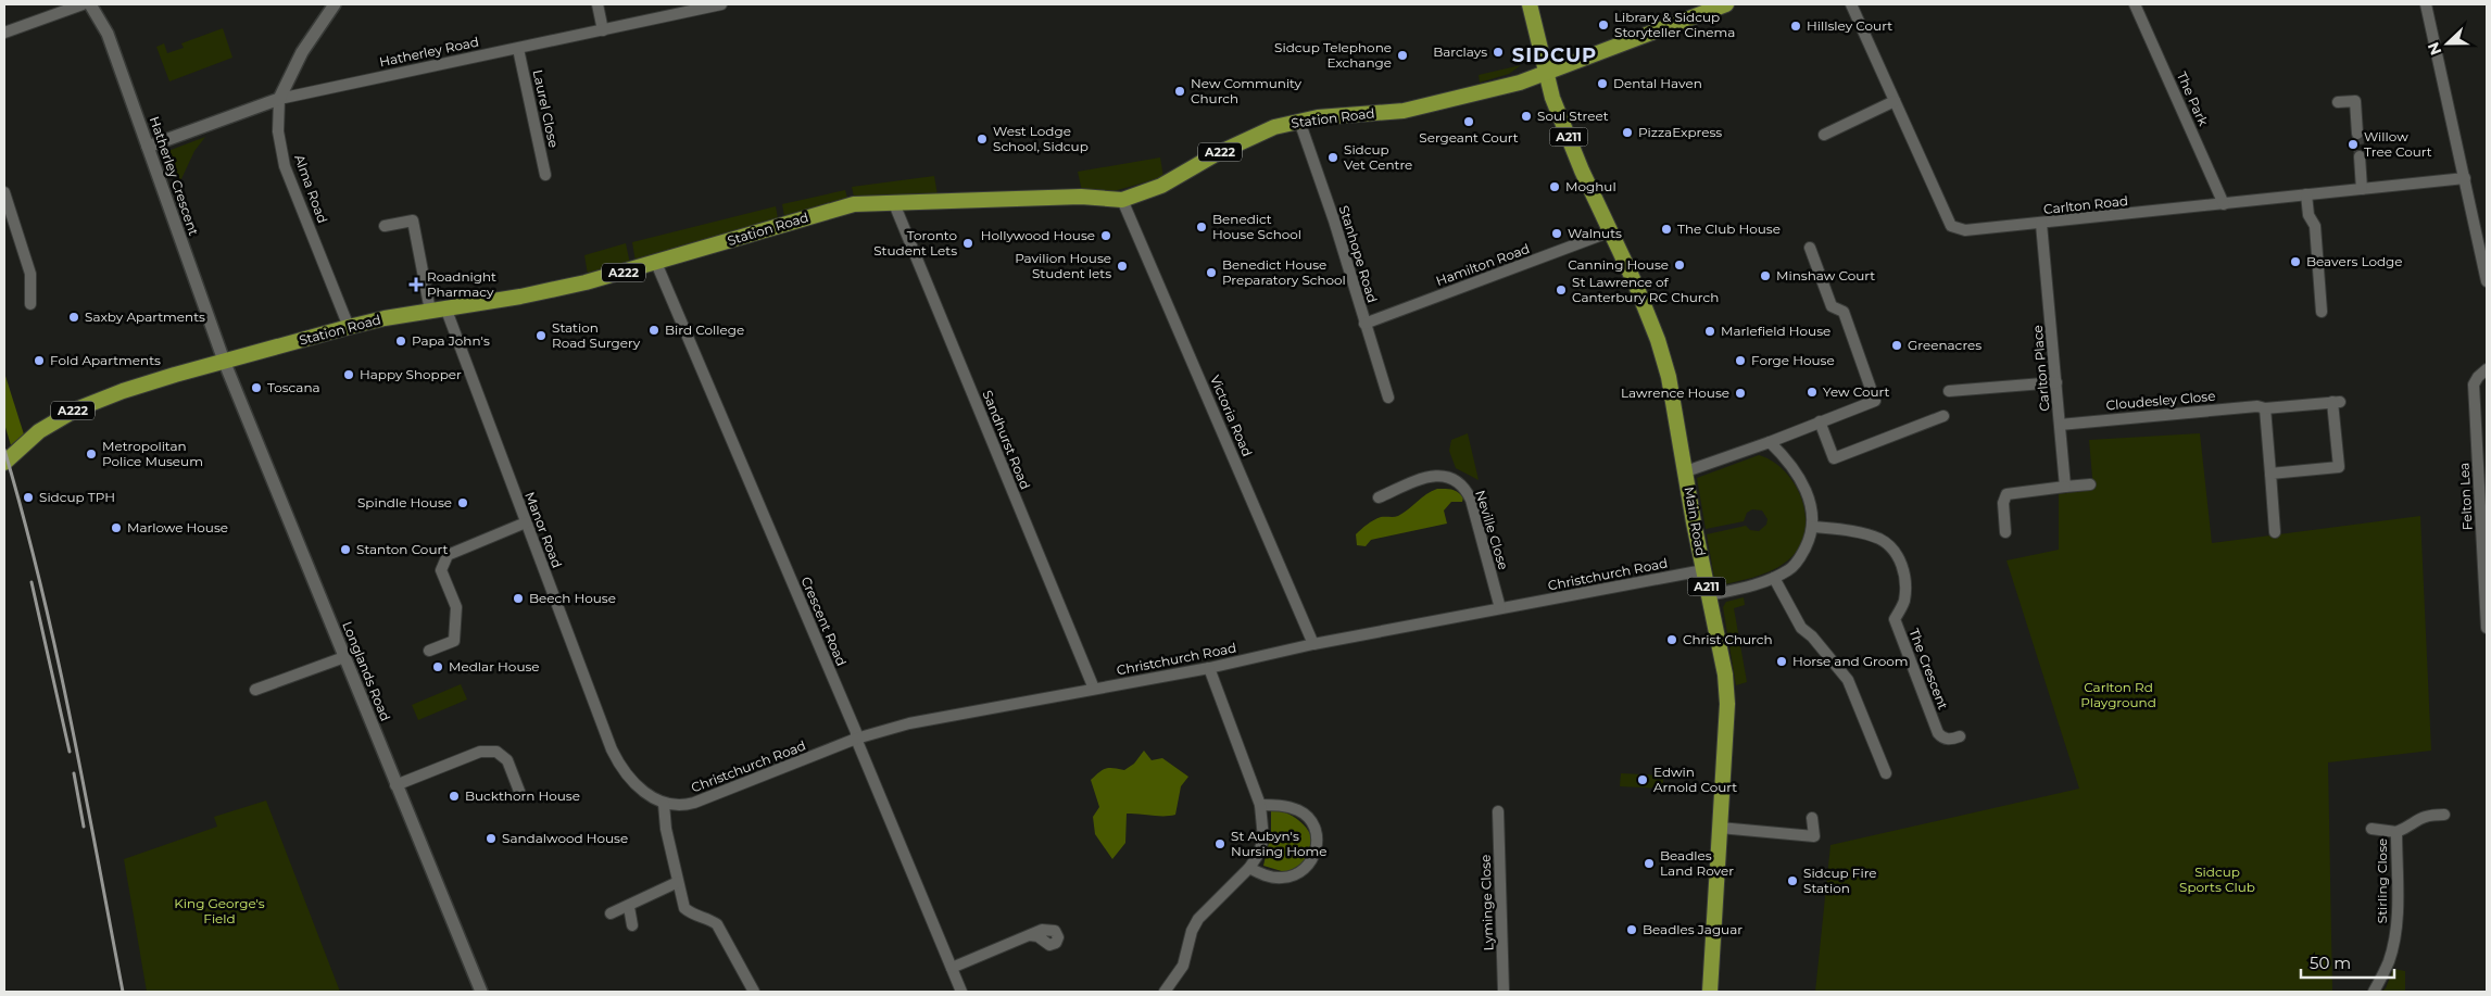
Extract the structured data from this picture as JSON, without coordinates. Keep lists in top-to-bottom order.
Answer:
{
  "streets": {
    "main road": [
      "Station Road",
      "A211",
      "A222",
      "Main Road"
    ],
    "street": [
      "Hatherley Road",
      "The Park",
      "Laurel Close",
      "Hatherley Crescent",
      "Alma Road",
      "Carlton Road",
      "Stanhope Road",
      "Hamilton Road",
      "Carlton Place",
      "Cloudesley Close",
      "Victoria Road",
      "Sandhurst Road",
      "Felton Lea",
      "Manor Road",
      "Neville Close",
      "Christchurch Road",
      "Crescent Road",
      "The Crescent",
      "Longlands Road",
      "Stirling Close",
      "Lyminge Close"
    ]
  },
  "crossings": [
    ["Hatherley Road", "Laurel Close"],
    ["Hatherley Road", "Hatherley Crescent"],
    ["Hatherley Road", "Alma Road"],
    ["The Park", "Carlton Road"],
    ["Station Road", "A211"],
    ["Station Road", "A222"],
    ["Station Road", "Hatherley Crescent"],
    ["Station Road", "Alma Road"],
    ["Station Road", "Stanhope Road"],
    ["Station Road", "Victoria Road"],
    ["Station Road", "Sandhurst Road"],
    ["Station Road", "Main Road"],
    ["Station Road", "Manor Road"],
    ["Station Road", "Crescent Road"],
    ["Station Road", "Longlands Road"],
    ["A211", "A222"],
    ["A211", "Main Road"],
    ["A222", "Main Road"],
    ["Hatherley Crescent", "Longlands Road"],
    ["Carlton Road", "Carlton Place"],
    ["Stanhope Road", "Hamilton Road"],
    ["Hamilton Road", "Main Road"],
    ["Carlton Place", "Cloudesley Close"],
    ["Victoria Road", "Christchurch Road"],
    ["Sandhurst Road", "Christchurch Road"],
    ["Main Road", "Christchurch Road"],
    ["Main Road", "The Crescent"],
    ["Manor Road", "Christchurch Road"],
    ["Neville Close", "Christchurch Road"],
    ["Christchurch Road", "Crescent Road"],
    ["Christchurch Road", "The Crescent"]
  ],
  "districts": ["SIDCUP"],
  "parks": ["Carlton Rd Playground", "Sidcup Sports Club", "King George's Field"],
  "places": {
    "other": [
      "Library & Sidcup Storyteller Cinema",
      "Hillsley Court",
      "Barclays",
      "Sidcup Telephone Exchange",
      "Dental Haven",
      "New Community Church",
      "Soul Street",
      "Sergeant Court",
      "PizzaExpress",
      "West Lodge School, Sidcup",
      "Willow Tree Court",
      "Sidcup Vet Centre",
      "Moghul",
      "Benedict House School",
      "The Club House",
      "Walnuts",
      "Hollywood House",
      "Toronto Student Lets",
      "Beavers Lodge",
      "Canning House",
      "Pavilion House Student lets",
      "Benedict House Preparatory School",
      "Minshaw Court",
      "St Lawrence of Canterbury RC Church",
      "Saxby Apartments",
      "Bird College",
      "Marlefield House",
      "Station Road Surgery",
      "Papa John's",
      "Greenacres",
      "Fold Apartments",
      "Forge House",
      "Happy Shopper",
      "Toscana",
      "Yew Court",
      "Lawrence House",
      "Metropolitan Police Museum",
      "Sidcup TPH",
      "Spindle House",
      "Marlowe House",
      "Stanton Court",
      "Beech House",
      "Christ Church",
      "Horse and Groom",
      "Medlar House",
      "Edwin Arnold Court",
      "Buckthorn House",
      "Sandalwood House",
      "St Aubyn's Nursing Home",
      "Beadles Land Rover",
      "Sidcup Fire Station",
      "Beadles Jaguar"
    ],
    "health": ["Roadnight Pharmacy"]
  },
  "scale_bar": "50 m",
  "north": "left"
}
